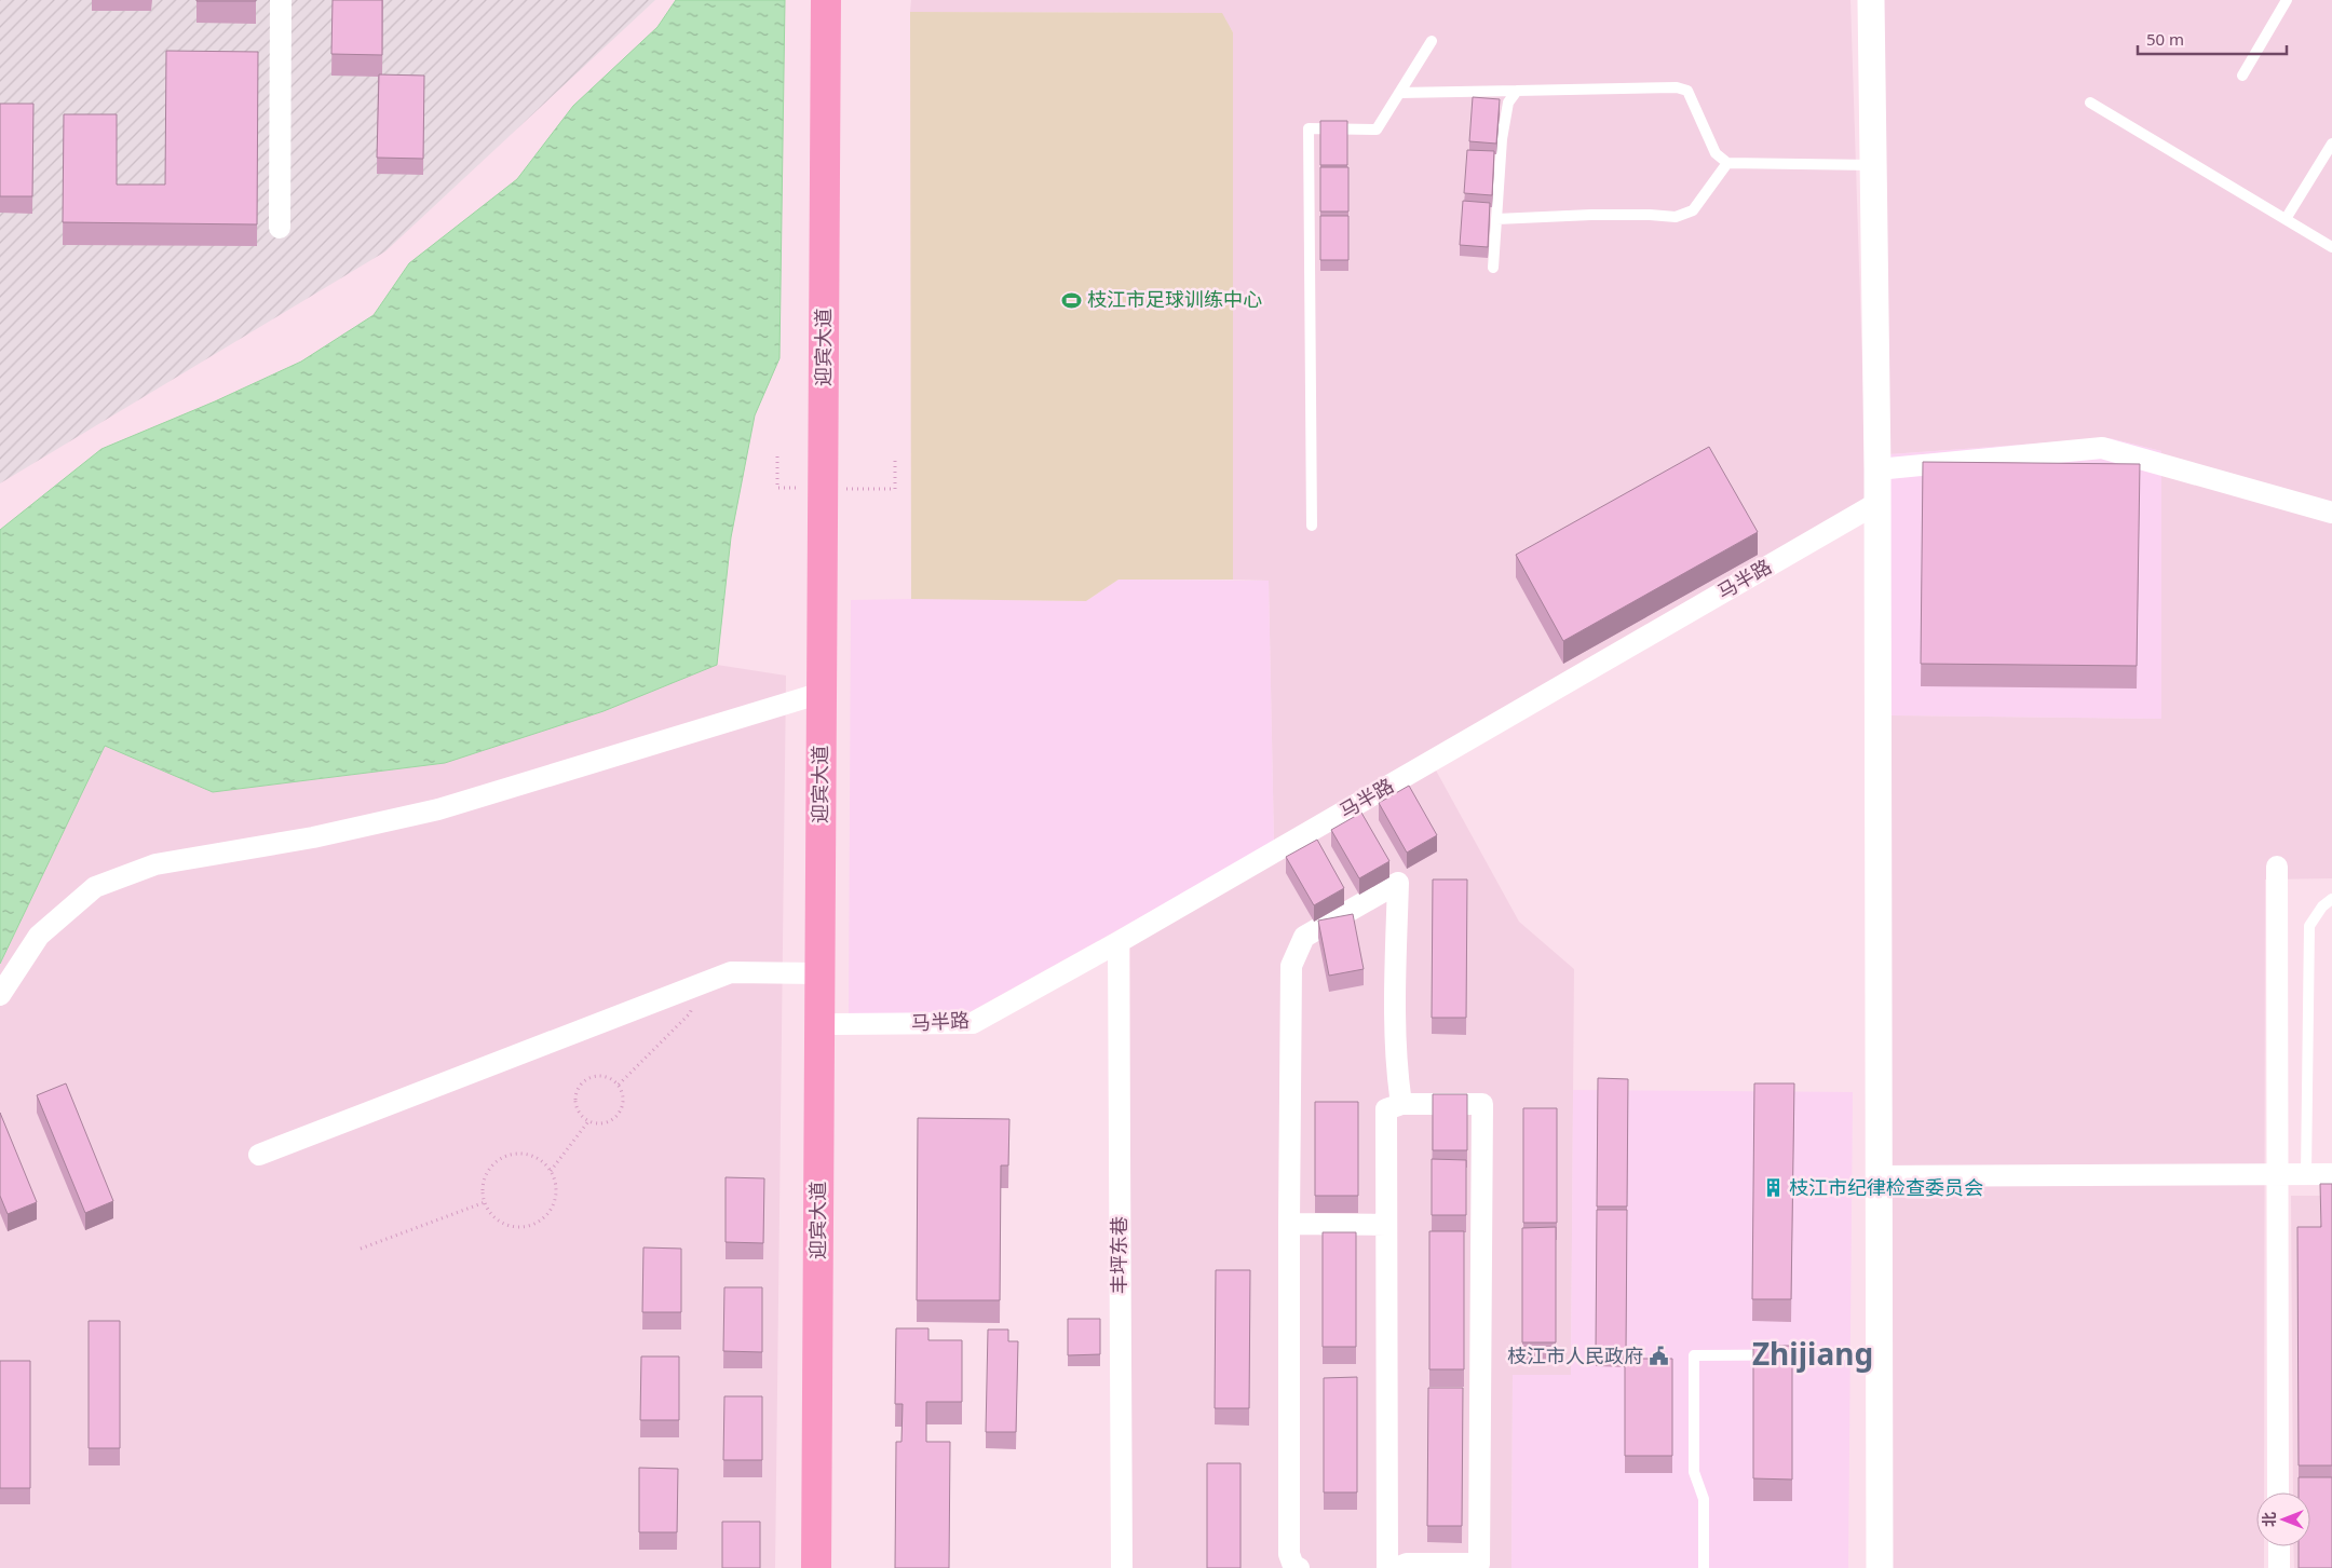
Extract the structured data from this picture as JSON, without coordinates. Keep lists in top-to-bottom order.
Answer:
{
  "streets": {
    "main road": ["迎宾大道"],
    "street": ["马半路", "丰坪东巷"]
  },
  "crossings": [
    ["迎宾大道", "马半路"],
    ["马半路", "丰坪东巷"]
  ],
  "districts": ["Zhijiang"],
  "places": {
    "sports": ["枝江市足球训练中心"],
    "building": ["枝江市纪律检查委员会"],
    "public building": ["枝江市人民政府"]
  },
  "scale_bar": "50 m",
  "north": "left"
}
